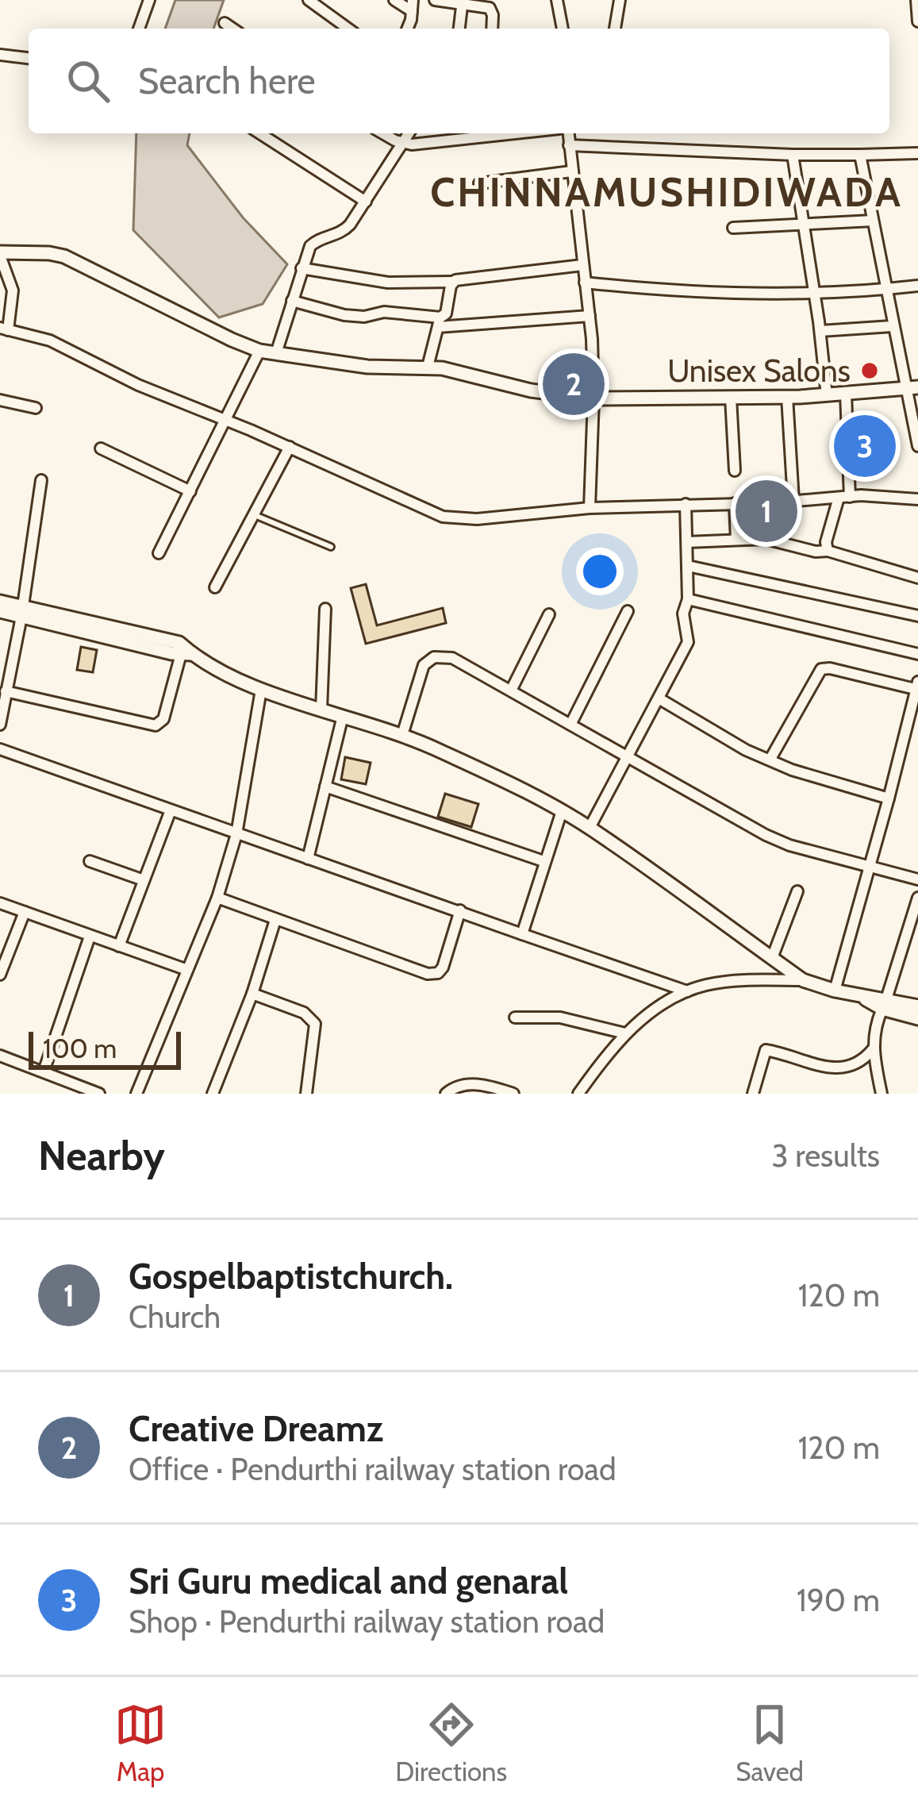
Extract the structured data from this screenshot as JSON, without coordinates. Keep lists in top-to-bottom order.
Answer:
{
  "districts": ["CHINNAMUSHIDIWADA"],
  "places": ["Unisex Salons"],
  "scale_bar": "100 m",
  "page": {
    "search": "Search here",
    "pins": ["2", "3", "1"],
    "scale": "100 m",
    "heading": ["Nearby", "3 results"],
    "list": [
      {
        "mark": "1",
        "name": "Gospelbaptistchurch.",
        "note": "Church",
        "value": "120 m"
      },
      {
        "mark": "2",
        "name": "Creative Dreamz",
        "note": "Office · Pendurthi railway station road",
        "value": "120 m"
      },
      {
        "mark": "3",
        "name": "Sri Guru medical and genaral",
        "note": "Shop · Pendurthi railway station road",
        "value": "190 m"
      }
    ],
    "nav": ["Map", "Directions", "Saved"]
  }
}
